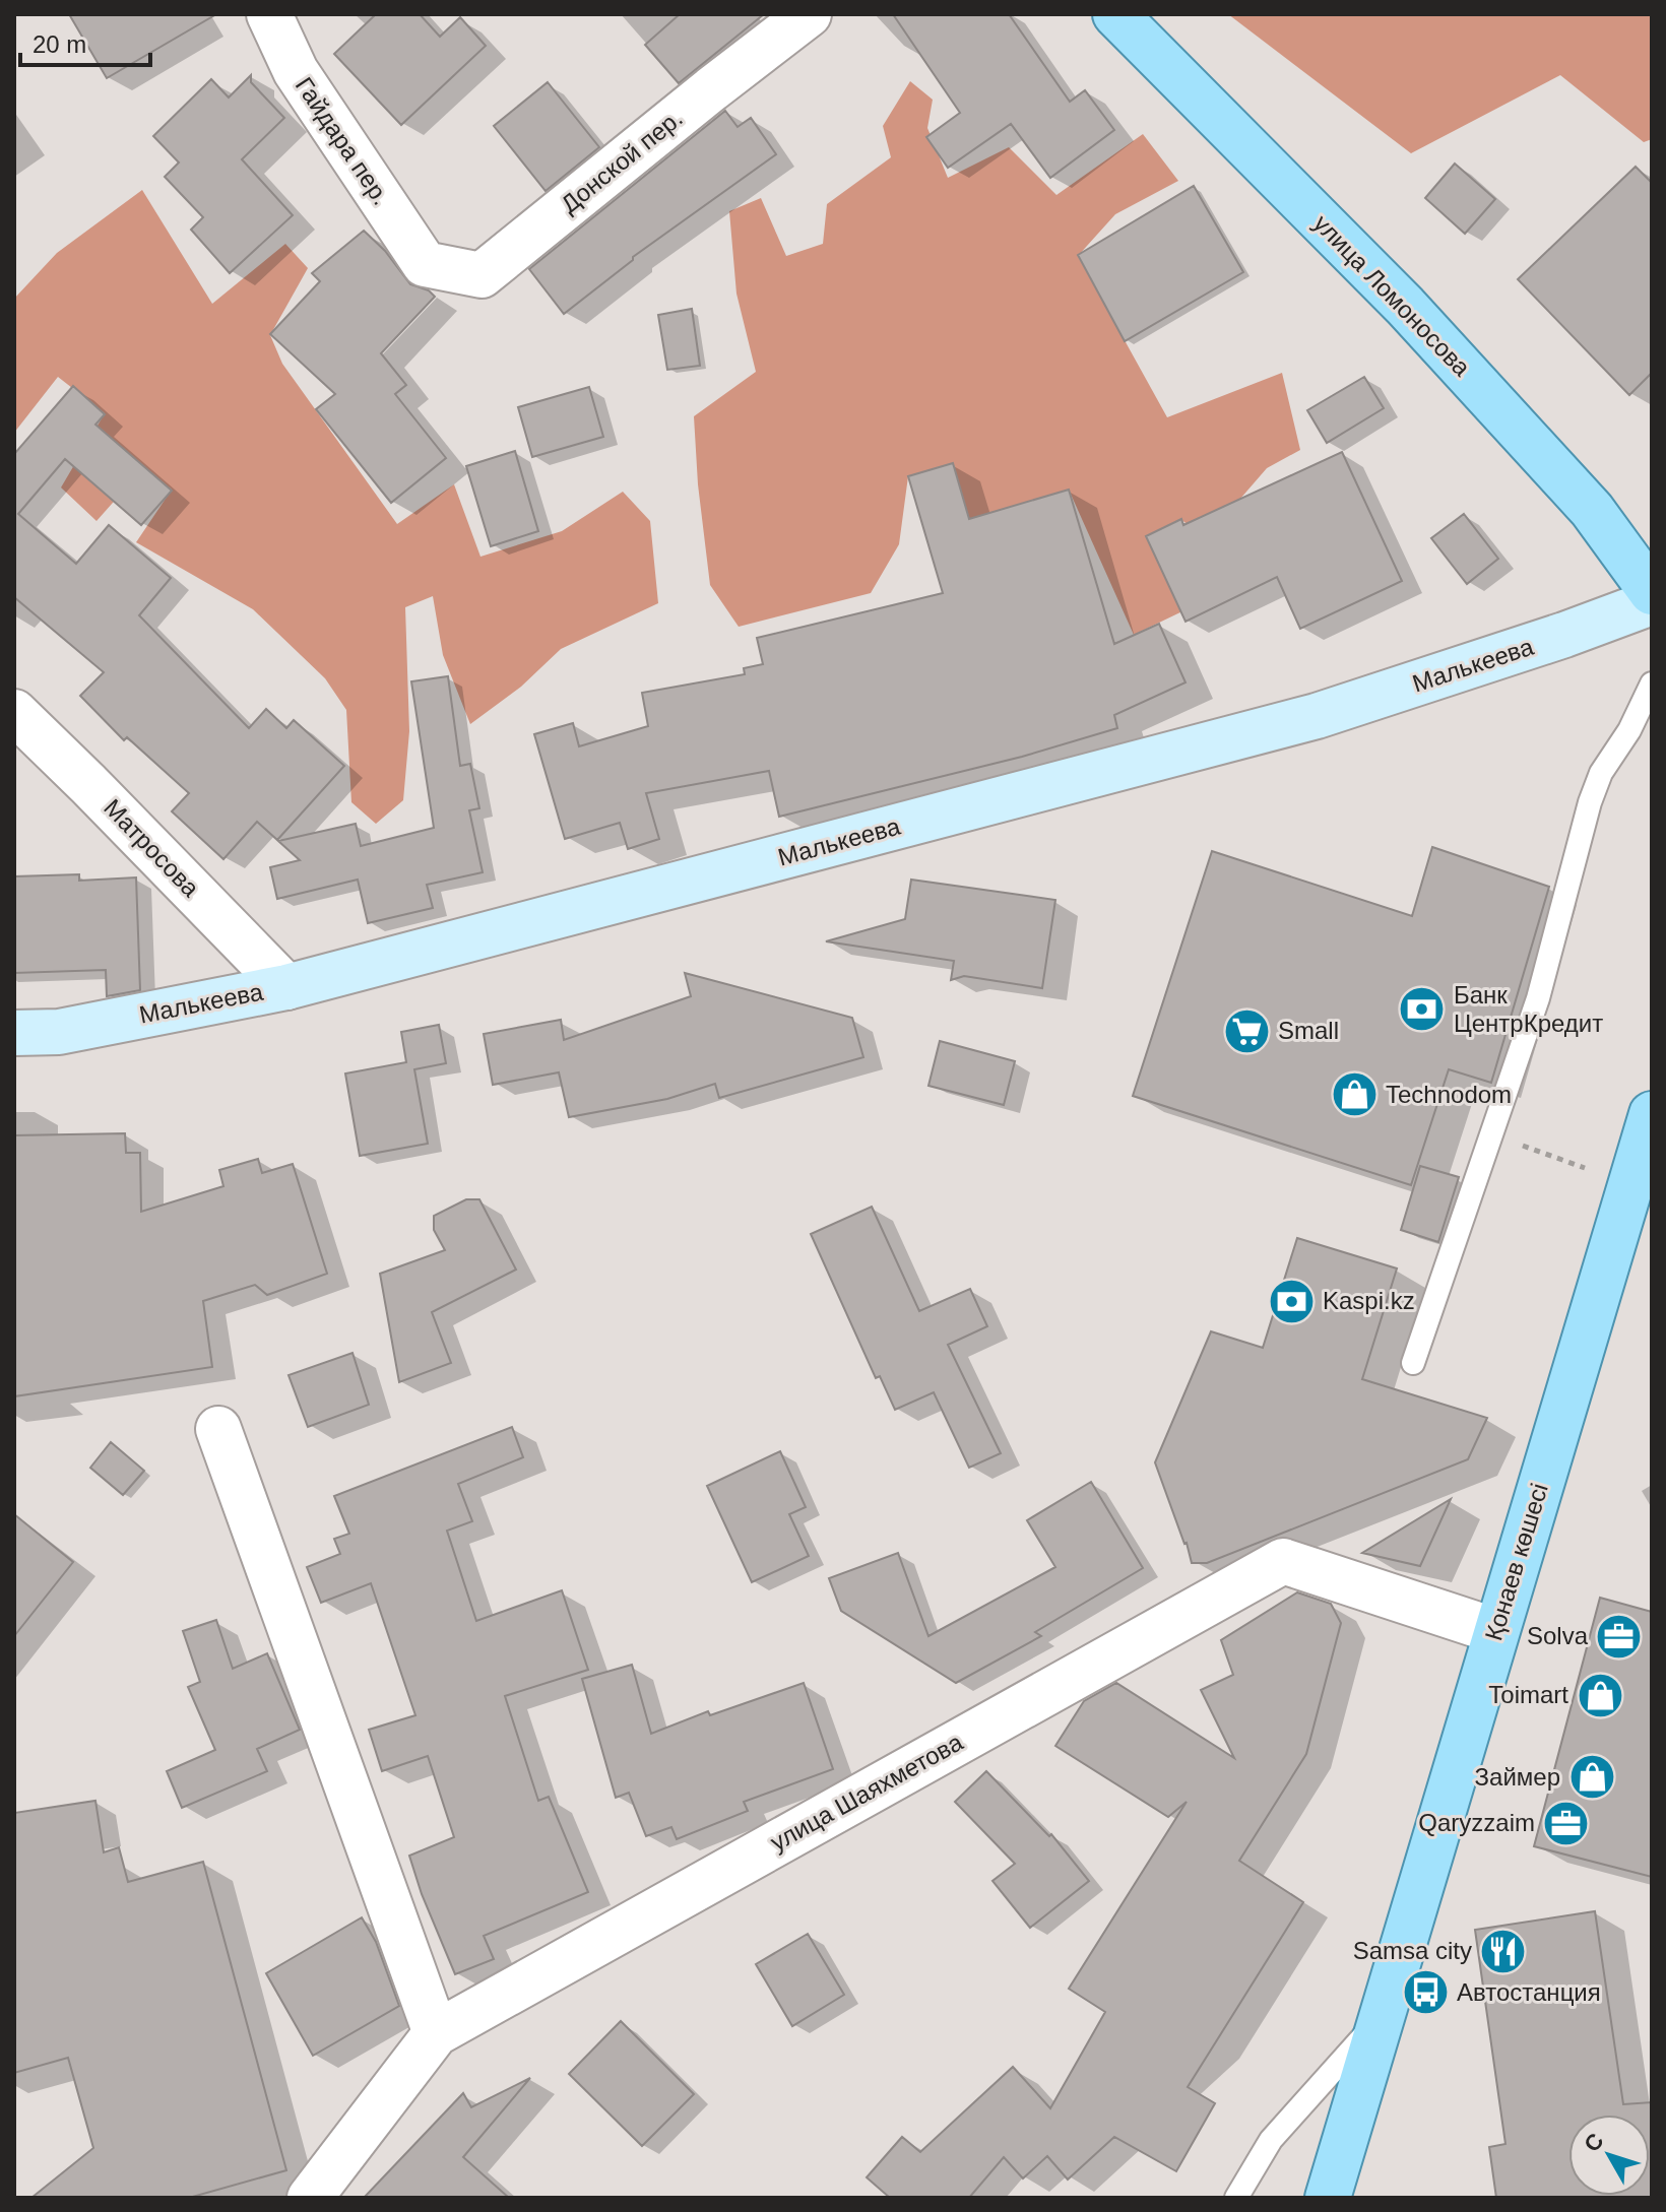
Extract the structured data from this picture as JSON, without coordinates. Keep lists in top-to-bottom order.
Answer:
{
  "streets": {
    "main road": ["улица Ломоносова", "Қонаев көшесі"],
    "street": [
      "Гайдара пер.",
      "Донской пер.",
      "Малькеева",
      "Матросова",
      "улица Шаяхметова"
    ]
  },
  "crossings": [
    ["Гайдара пер.", "Донской пер."],
    ["Малькеева", "Матросова"],
    ["Қонаев көшесі", "улица Шаяхметова"]
  ],
  "places": {
    "bank": ["Банк ЦентрКредит", "Kaspi.kz"],
    "supermarket": ["Small"],
    "shop": ["Technodom", "Toimart", "Займер"],
    "office": ["Solva", "Qaryzzaim"],
    "restaurant": ["Samsa city"],
    "bus stop": ["Автостанция"]
  },
  "scale_bar": "20 m",
  "north": "top left"
}
